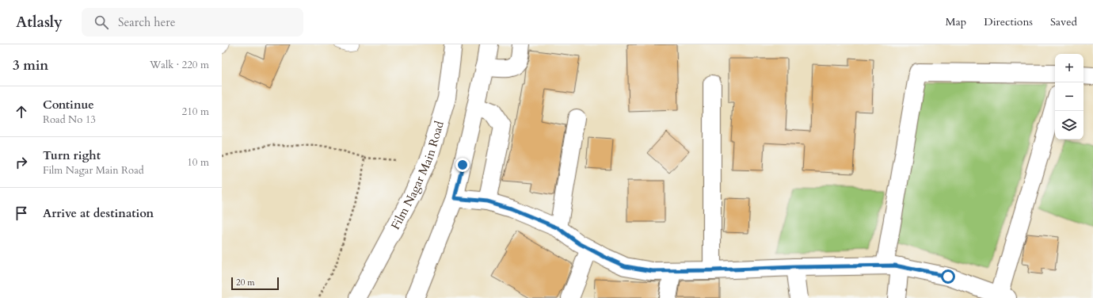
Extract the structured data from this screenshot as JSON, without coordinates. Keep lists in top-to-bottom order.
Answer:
{
  "streets": {
    "street": ["Film Nagar Main Road"]
  },
  "scale_bar": "20 m",
  "page": {
    "header": "Atlasly",
    "search": "Search here",
    "nav": ["Map", "Directions", "Saved"],
    "heading": ["3 min", "Walk · 220 m"],
    "map_buttons": ["+", "−"],
    "list": [
      ["Continue", "Road No 13", "210 m"],
      ["Turn right", "Film Nagar Main Road", "10 m"],
      "Arrive at destination"
    ],
    "scale": "20 m"
  }
}
